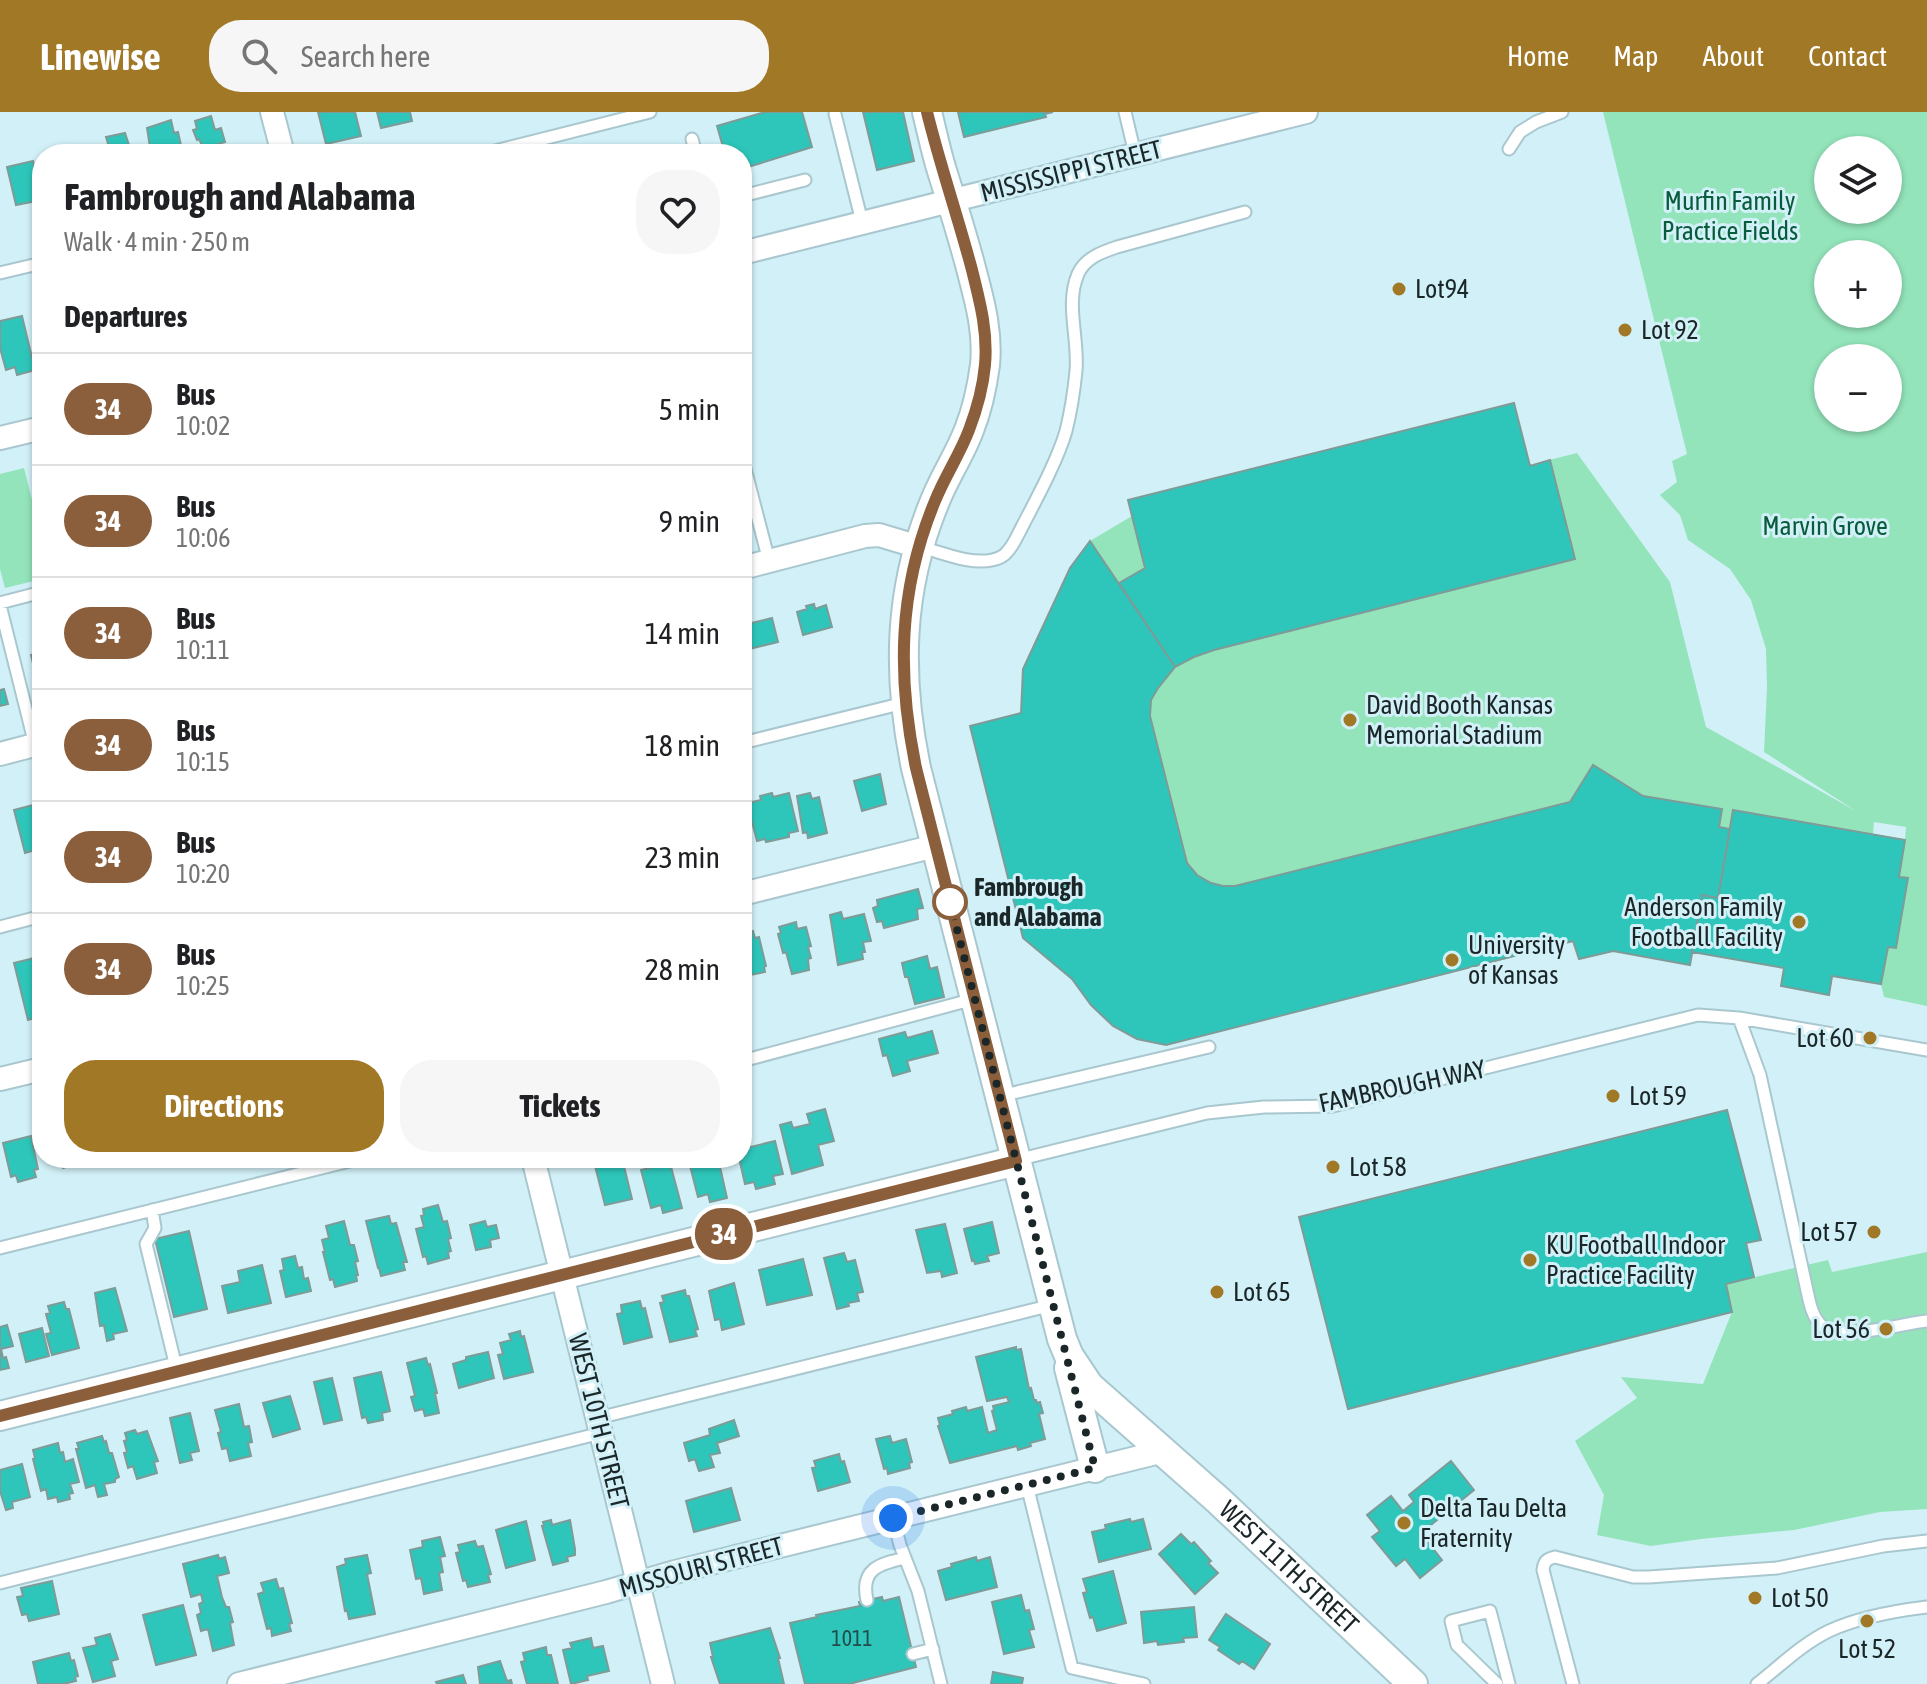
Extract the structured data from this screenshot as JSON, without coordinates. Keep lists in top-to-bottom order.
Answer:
{
  "streets": {
    "street": [
      "MISSISSIPPI STREET",
      "WEST 10TH STREET",
      "MISSOURI STREET",
      "WEST 11TH STREET"
    ],
    "lane": ["FAMBROUGH WAY"]
  },
  "crossings": [
    ["WEST 10TH STREET", "MISSOURI STREET"],
    ["MISSOURI STREET", "WEST 11TH STREET"]
  ],
  "parks": ["Murfin Family Practice Fields", "Marvin Grove"],
  "places": [
    "Lot94",
    "Lot 92",
    "David Booth Kansas Memorial Stadium",
    "Fambrough and Alabama",
    "Anderson Family Football Facility",
    "University of Kansas",
    "Lot 60",
    "Lot 59",
    "Lot 58",
    "Lot 57",
    "KU Football Indoor Practice Facility",
    "Lot 65",
    "Lot 56",
    "Delta Tau Delta Fraternity",
    "Lot 50",
    "Lot 52"
  ],
  "lines": ["bus line 34"],
  "house_numbers": ["1011"],
  "page": {
    "header": "Linewise",
    "search": "Search here",
    "nav": [
      "Home",
      "Map",
      "About",
      "Contact"
    ],
    "on_map": "34",
    "map_buttons": ["+", "−"],
    "heading": [
      ["Fambrough and Alabama", "Walk · 4 min · 250 m"],
      "Departures"
    ],
    "list": [
      {
        "mark": "34",
        "name": "Bus",
        "note": "10:02",
        "value": "5 min"
      },
      {
        "mark": "34",
        "name": "Bus",
        "note": "10:06",
        "value": "9 min"
      },
      {
        "mark": "34",
        "name": "Bus",
        "note": "10:11",
        "value": "14 min"
      },
      {
        "mark": "34",
        "name": "Bus",
        "note": "10:15",
        "value": "18 min"
      },
      {
        "mark": "34",
        "name": "Bus",
        "note": "10:20",
        "value": "23 min"
      },
      {
        "mark": "34",
        "name": "Bus",
        "note": "10:25",
        "value": "28 min"
      }
    ],
    "buttons": ["Directions", "Tickets"]
  }
}
